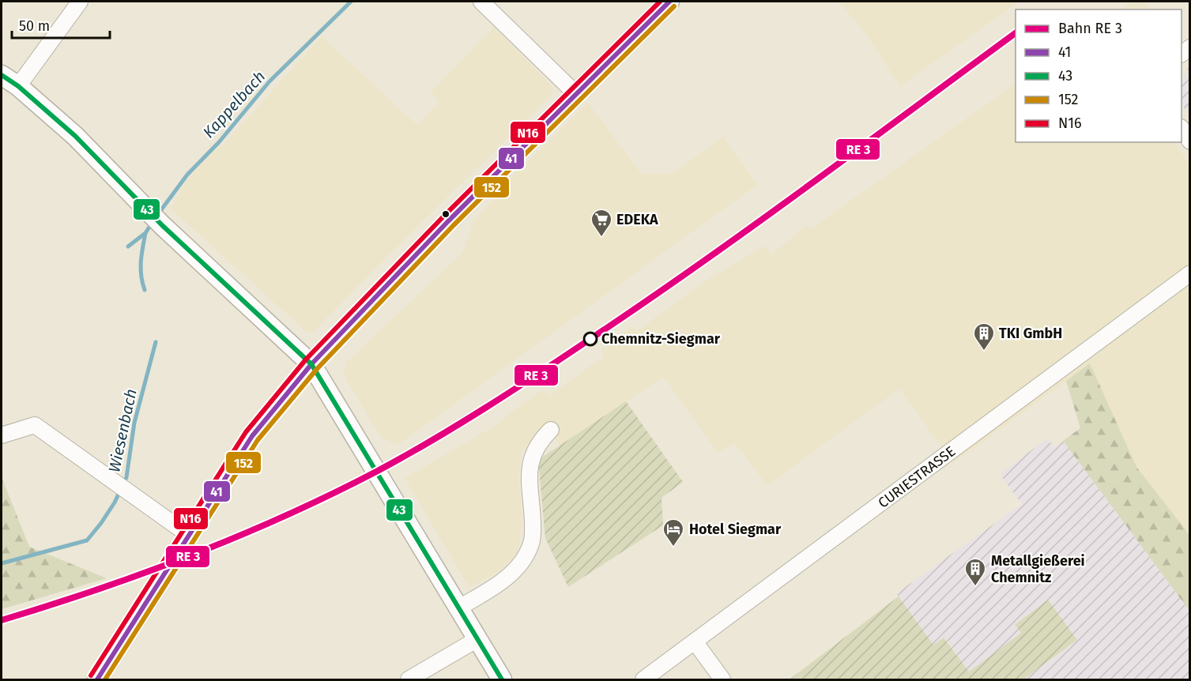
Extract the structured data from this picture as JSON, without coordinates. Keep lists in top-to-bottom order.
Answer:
{
  "streets": {
    "street": ["CURIESTRASSE"]
  },
  "water": ["Kappelbach", "Wiesenbach"],
  "places": {
    "supermarket": ["EDEKA"],
    "other": ["Chemnitz-Siegmar"],
    "building": ["TKI GmbH", "Metallgießerei Chemnitz"],
    "hotel": ["Hotel Siegmar"]
  },
  "lines": [
    "transit line 41",
    "transit line N16",
    "transit line 152",
    "transit line 43"
  ],
  "legend": [
    "Bahn RE 3",
    "41",
    "43",
    "152",
    "N16"
  ],
  "scale_bar": "50 m"
}
